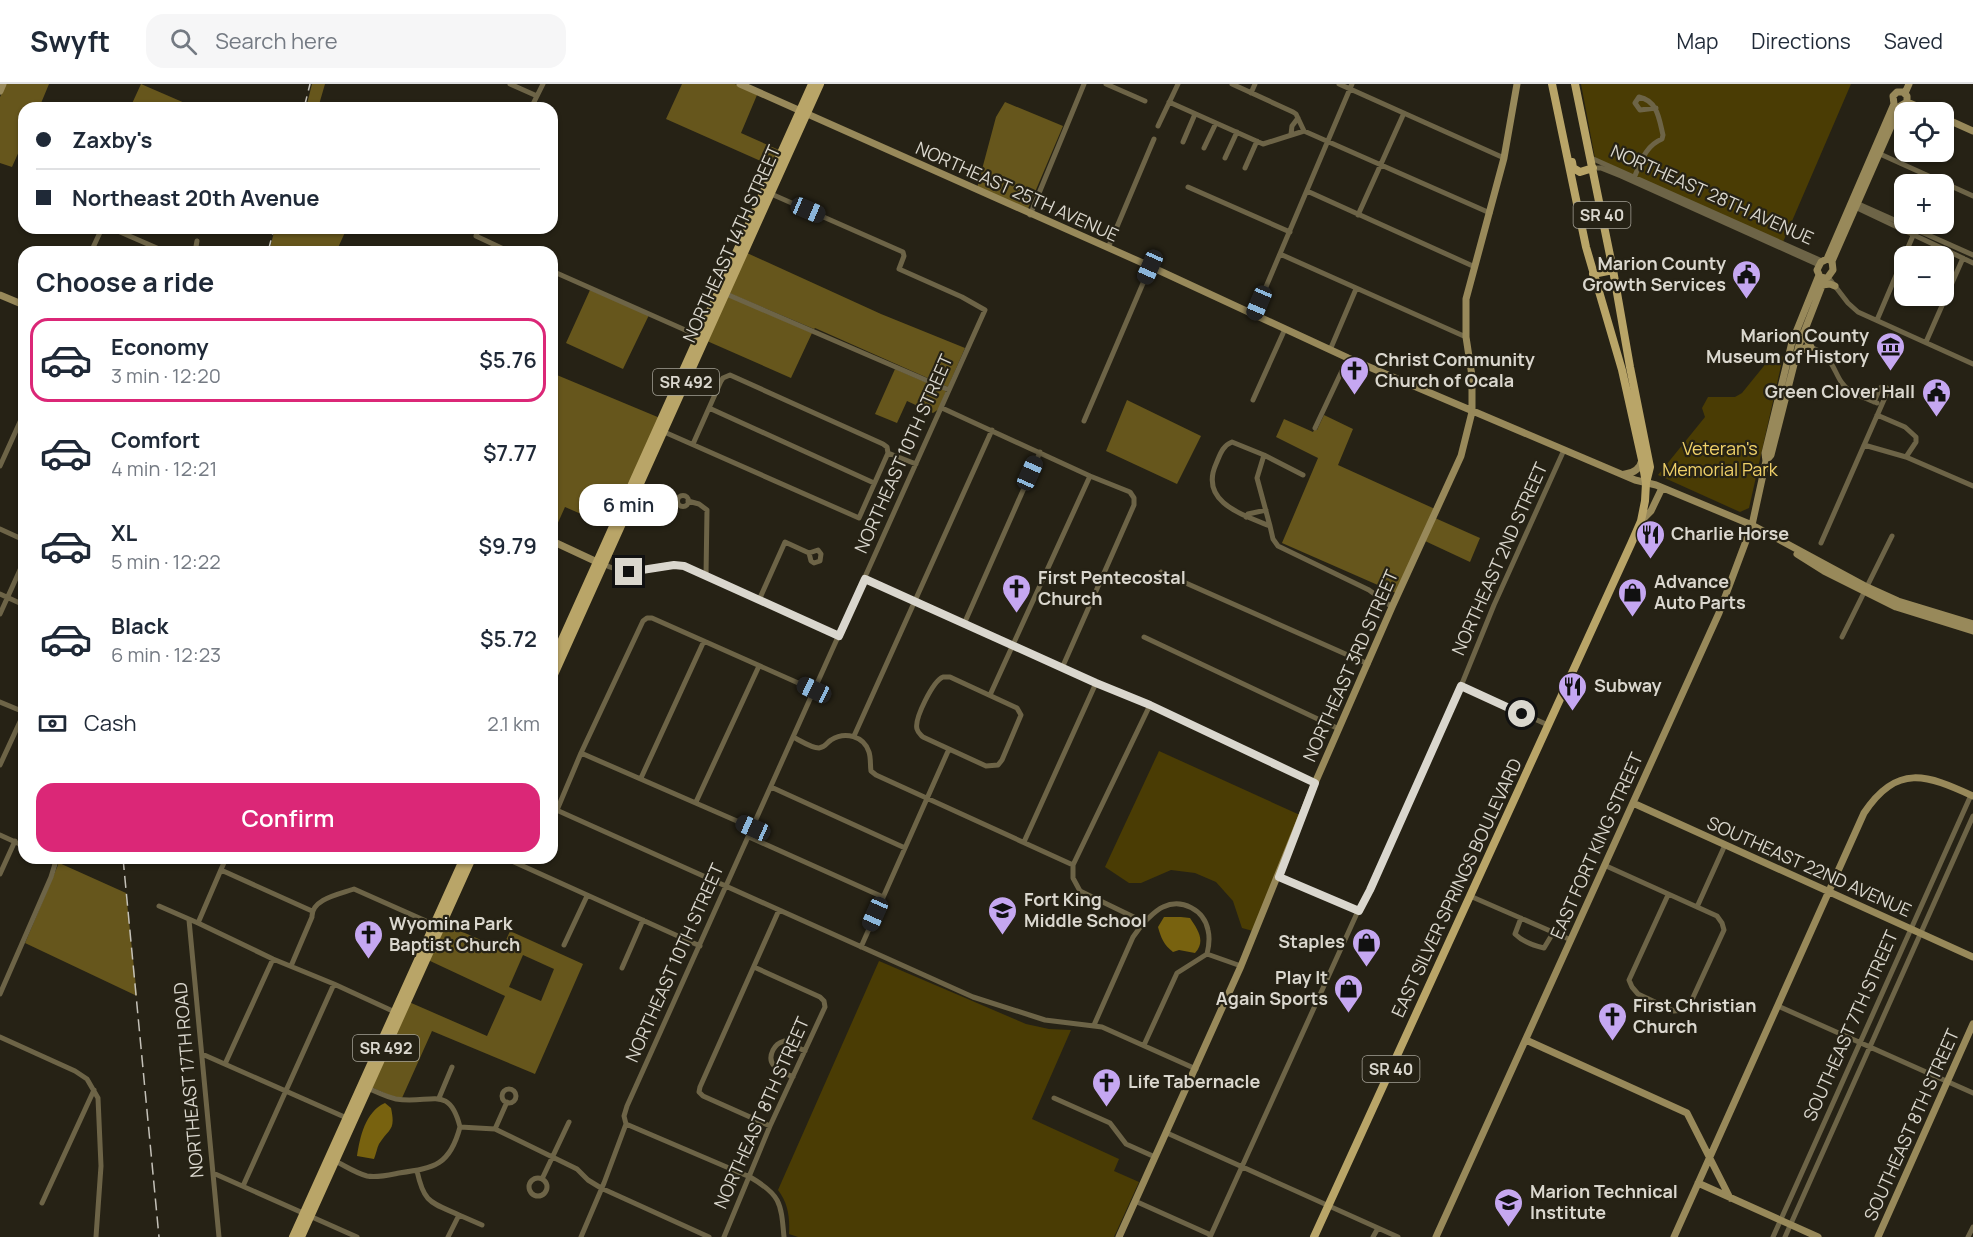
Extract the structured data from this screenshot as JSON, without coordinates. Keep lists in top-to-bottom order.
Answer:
{
  "streets": {
    "main road": [
      "SR 40",
      "NORTHEAST 14TH STREET",
      "SR 492",
      "EAST SILVER SPRINGS BOULEVARD"
    ],
    "street": [
      "NORTHEAST 25TH AVENUE",
      "NORTHEAST 28TH AVENUE",
      "NORTHEAST 10TH STREET",
      "NORTHEAST 2ND STREET",
      "NORTHEAST 3RD STREET",
      "EAST FORT KING STREET",
      "SOUTHEAST 22ND AVENUE",
      "SOUTHEAST 7TH STREET",
      "NORTHEAST 17TH ROAD",
      "NORTHEAST 8TH STREET",
      "SOUTHEAST 8TH STREET"
    ]
  },
  "crossings": [
    ["NORTHEAST 25TH AVENUE", "NORTHEAST 14TH STREET"],
    ["NORTHEAST 25TH AVENUE", "NORTHEAST 2ND STREET"],
    ["NORTHEAST 25TH AVENUE", "NORTHEAST 3RD STREET"],
    ["NORTHEAST 25TH AVENUE", "EAST FORT KING STREET"],
    ["NORTHEAST 25TH AVENUE", "EAST SILVER SPRINGS BOULEVARD"],
    ["NORTHEAST 28TH AVENUE", "EAST SILVER SPRINGS BOULEVARD"],
    ["NORTHEAST 14TH STREET", "NORTHEAST 10TH STREET"],
    ["EAST FORT KING STREET", "SOUTHEAST 22ND AVENUE"],
    ["SOUTHEAST 22ND AVENUE", "SOUTHEAST 7TH STREET"]
  ],
  "parks": ["Veteran's Memorial Park"],
  "places": {
    "public building": ["Marion County Growth Services", "Green Clover Hall"],
    "museum": ["Marion County Museum of History"],
    "church": [
      "Christ Community Church of Ocala",
      "First Pentecostal Church",
      "Wyomina Park Baptist Church",
      "First Christian Church",
      "Life Tabernacle"
    ],
    "restaurant": ["Charlie Horse", "Subway"],
    "shop": ["Advance Auto Parts", "Staples", "Play It Again Sports"],
    "school or university": ["Fort King Middle School", "Marion Technical Institute"]
  },
  "page": {
    "header": "Swyft",
    "search": "Search here",
    "nav": ["Map", "Directions", "Saved"],
    "map_buttons": ["+", "−"],
    "banner": ["Zaxby's", "Northeast 20th Avenue"],
    "heading": "Choose a ride",
    "list": [
      {
        "name": "Economy",
        "note": "3 min · 12:20",
        "value": "$5.76"
      },
      {
        "name": "Comfort",
        "note": "4 min · 12:21",
        "value": "$7.77"
      },
      {
        "name": "XL",
        "note": "5 min · 12:22",
        "value": "$9.79"
      },
      {
        "name": "Black",
        "note": "6 min · 12:23",
        "value": "$5.72"
      }
    ],
    "bubble": "6 min",
    "pay": ["Cash", "2.1 km"],
    "buttons": "Confirm"
  }
}
